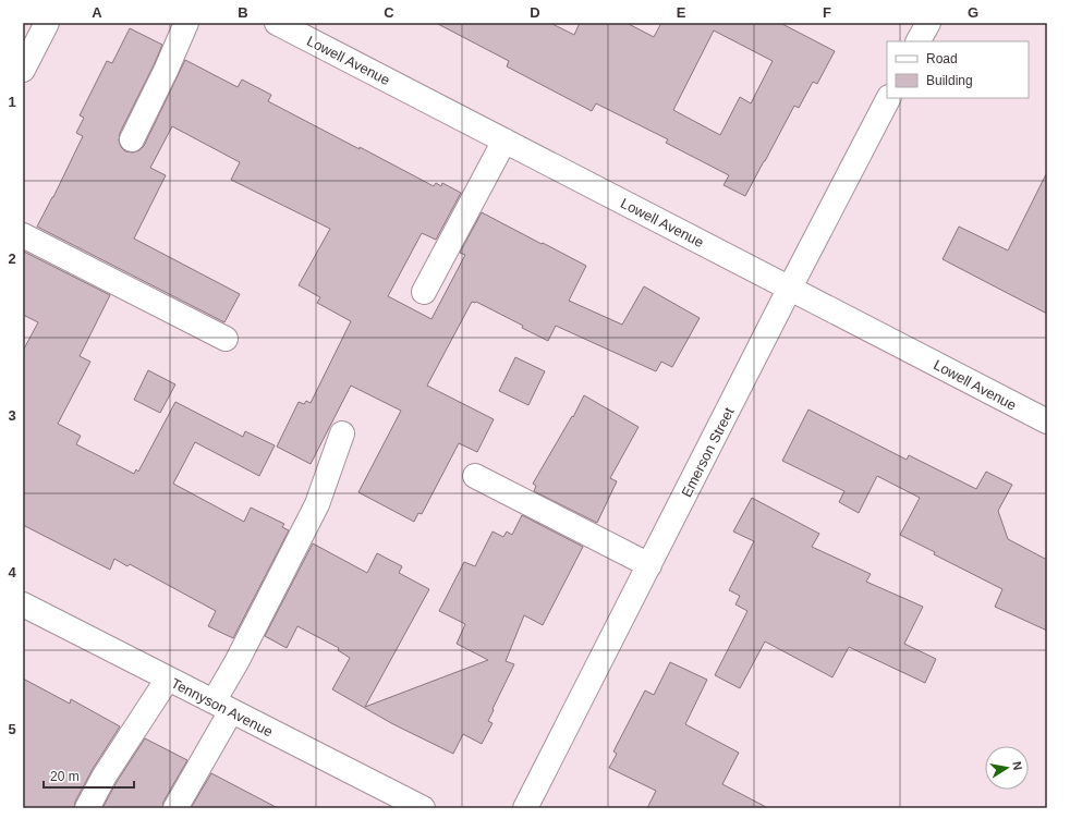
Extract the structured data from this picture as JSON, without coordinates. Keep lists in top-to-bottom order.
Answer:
{
  "streets": {
    "street": ["Lowell Avenue", "Emerson Street", "Tennyson Avenue"]
  },
  "crossings": [
    ["Lowell Avenue", "Emerson Street"]
  ],
  "legend": ["Road", "Building"],
  "scale_bar": "20 m",
  "north": "right",
  "grid": {
    "columns": [
      "A",
      "B",
      "C",
      "D",
      "E",
      "F",
      "G"
    ],
    "rows": [
      "1",
      "2",
      "3",
      "4",
      "5"
    ]
  }
}
